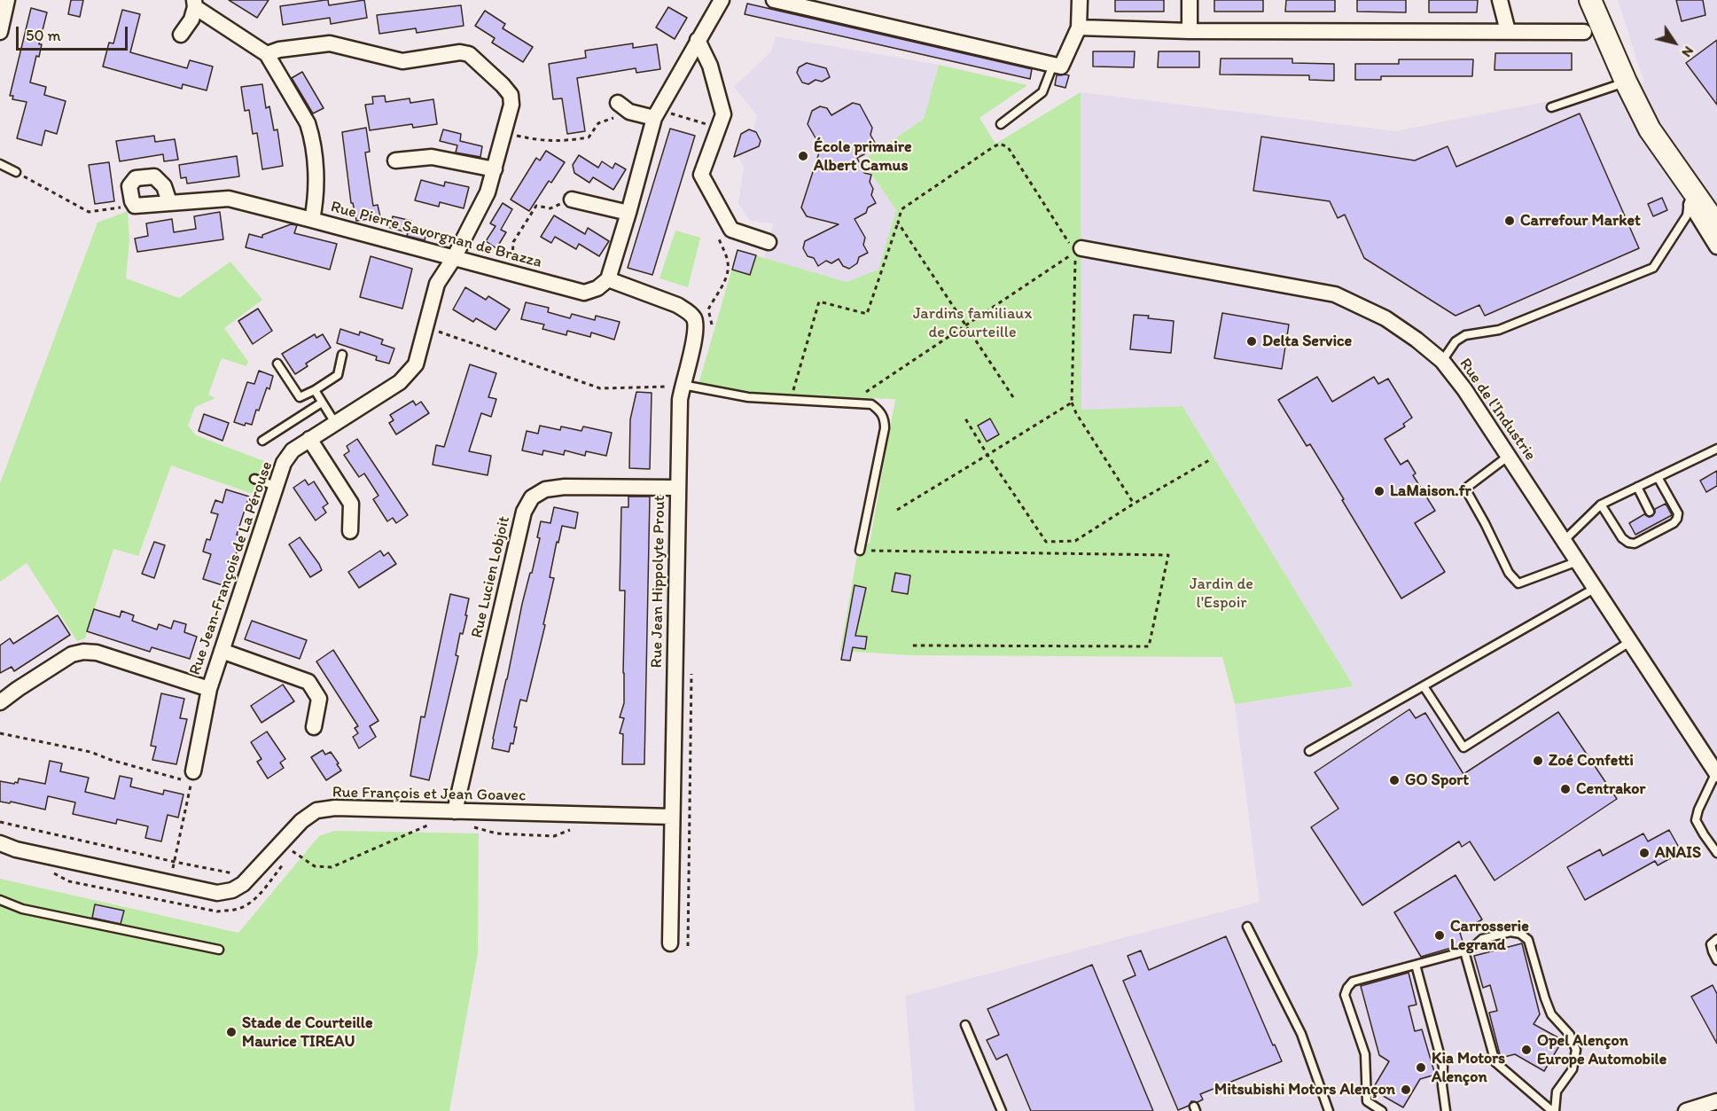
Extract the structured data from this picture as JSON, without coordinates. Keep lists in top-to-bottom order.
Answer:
{
  "streets": {
    "street": [
      "Rue Pierre Savorgnan de Brazza",
      "Rue de l'Industrie",
      "Rue Jean-François de La Pérouse",
      "Rue Lucien Lobjoit",
      "Rue Jean Hippolyte Prout",
      "Rue François et Jean Goavec"
    ]
  },
  "crossings": [
    ["Rue Pierre Savorgnan de Brazza", "Rue Jean-François de La Pérouse"],
    ["Rue Pierre Savorgnan de Brazza", "Rue Jean Hippolyte Prout"],
    ["Rue Lucien Lobjoit", "Rue Jean Hippolyte Prout"],
    ["Rue Lucien Lobjoit", "Rue François et Jean Goavec"],
    ["Rue Jean Hippolyte Prout", "Rue François et Jean Goavec"]
  ],
  "parks": ["Jardins familiaux de Courteille", "Jardin de l'Espoir"],
  "places": [
    "École primaire Albert Camus",
    "Carrefour Market",
    "Delta Service",
    "LaMaison.fr",
    "Zoé Confetti",
    "GO Sport",
    "Centrakor",
    "ANAIS",
    "Carrosserie Legrand",
    "Stade de Courteille Maurice TIREAU",
    "Opel Alençon Europe Automobile",
    "Kia Motors Alençon",
    "Mitsubishi Motors Alençon"
  ],
  "scale_bar": "50 m",
  "north": "bottom right"
}
